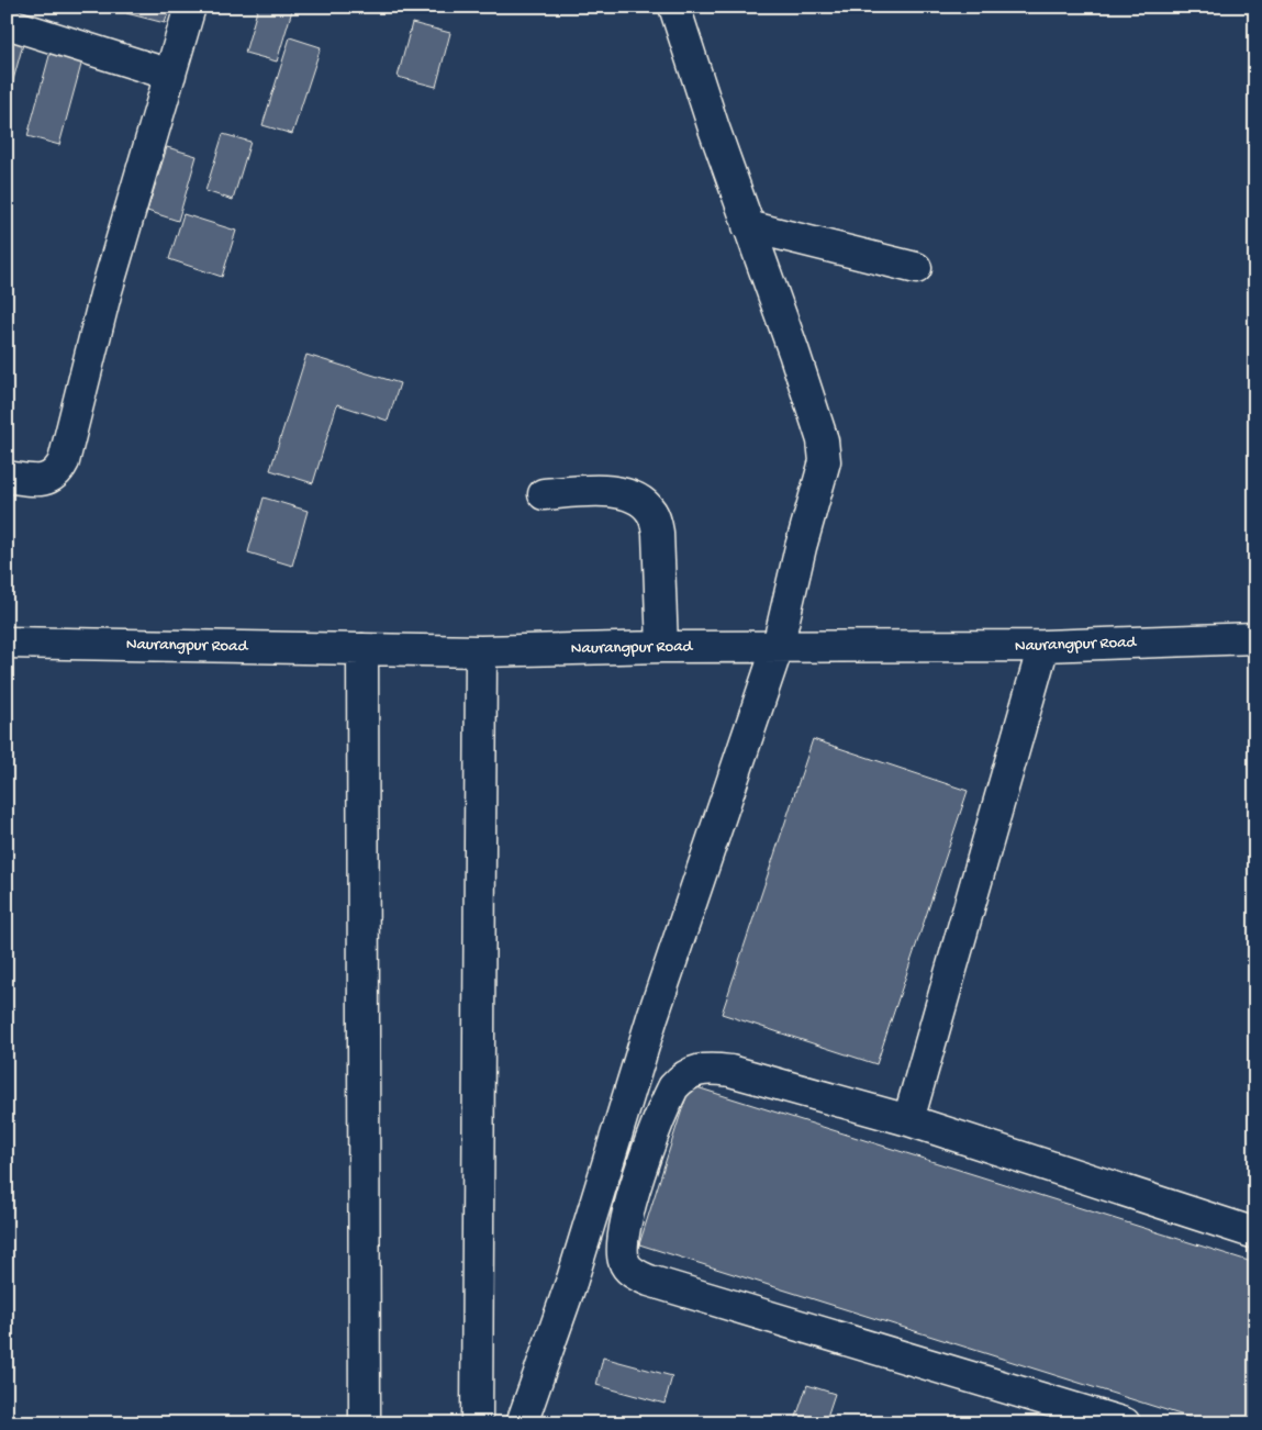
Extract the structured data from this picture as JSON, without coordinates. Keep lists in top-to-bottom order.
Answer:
{
  "streets": {
    "street": ["Naurangpur Road"]
  }
}
